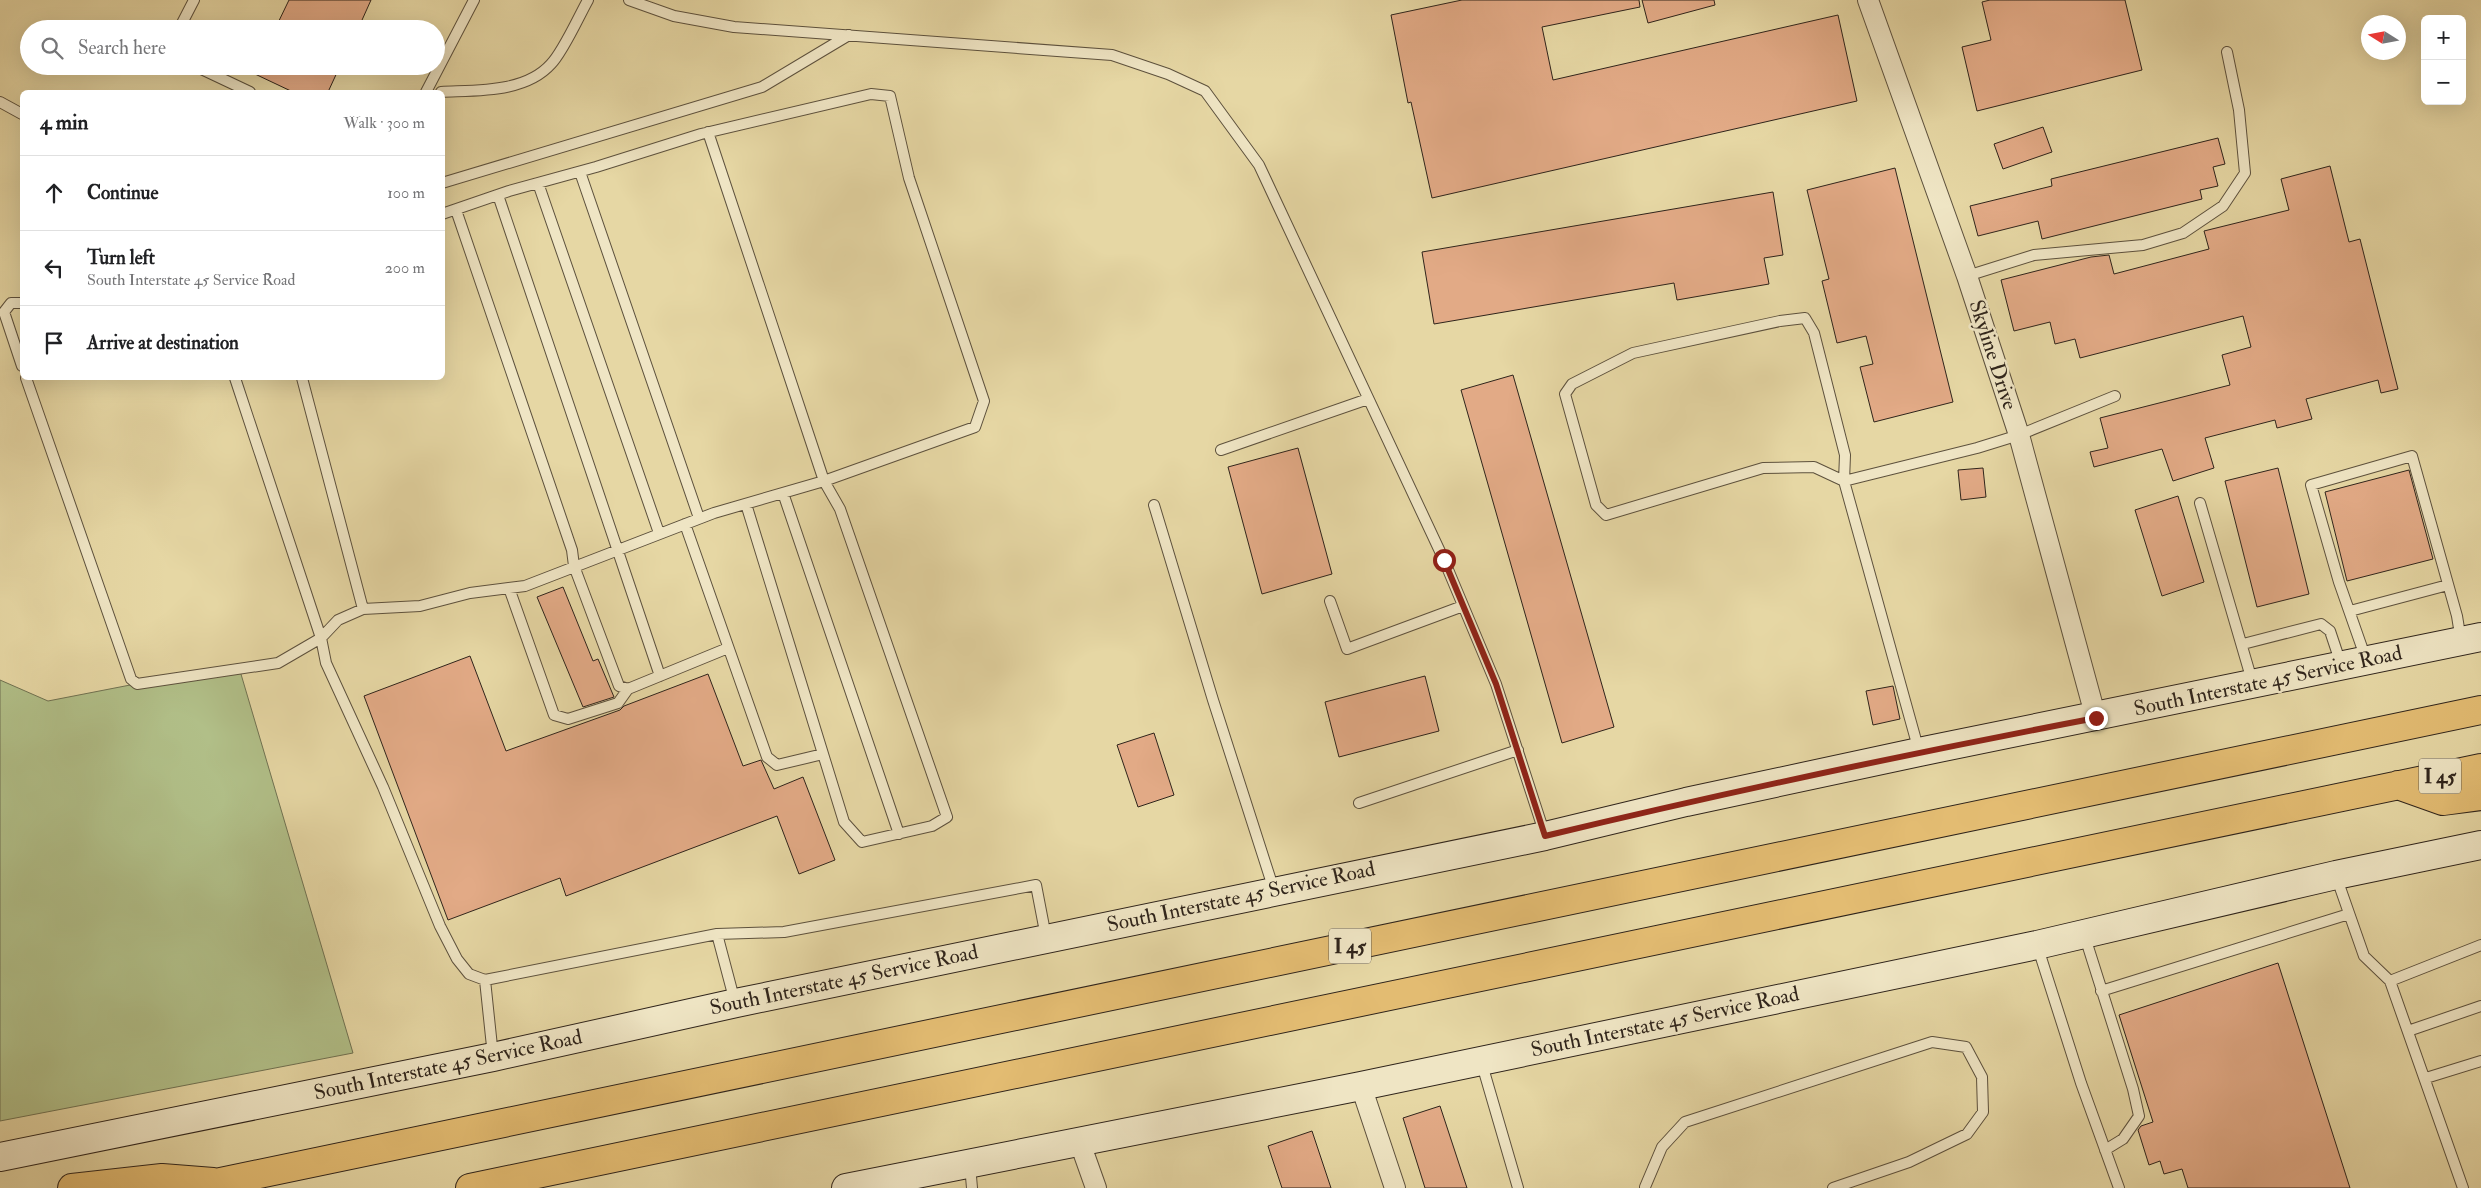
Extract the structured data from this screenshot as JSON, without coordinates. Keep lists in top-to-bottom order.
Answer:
{
  "streets": {
    "highway": ["I 45"],
    "main road": ["South Interstate 45 Service Road"],
    "street": ["Skyline Drive"]
  },
  "crossings": [
    ["Skyline Drive", "South Interstate 45 Service Road"]
  ],
  "north": "left",
  "page": {
    "map_buttons": ["+", "−"],
    "search": "Search here",
    "heading": ["4 min", "Walk · 300 m"],
    "list": [
      ["Continue", "100 m"],
      ["Turn left", "South Interstate 45 Service Road", "200 m"],
      "Arrive at destination"
    ]
  }
}
